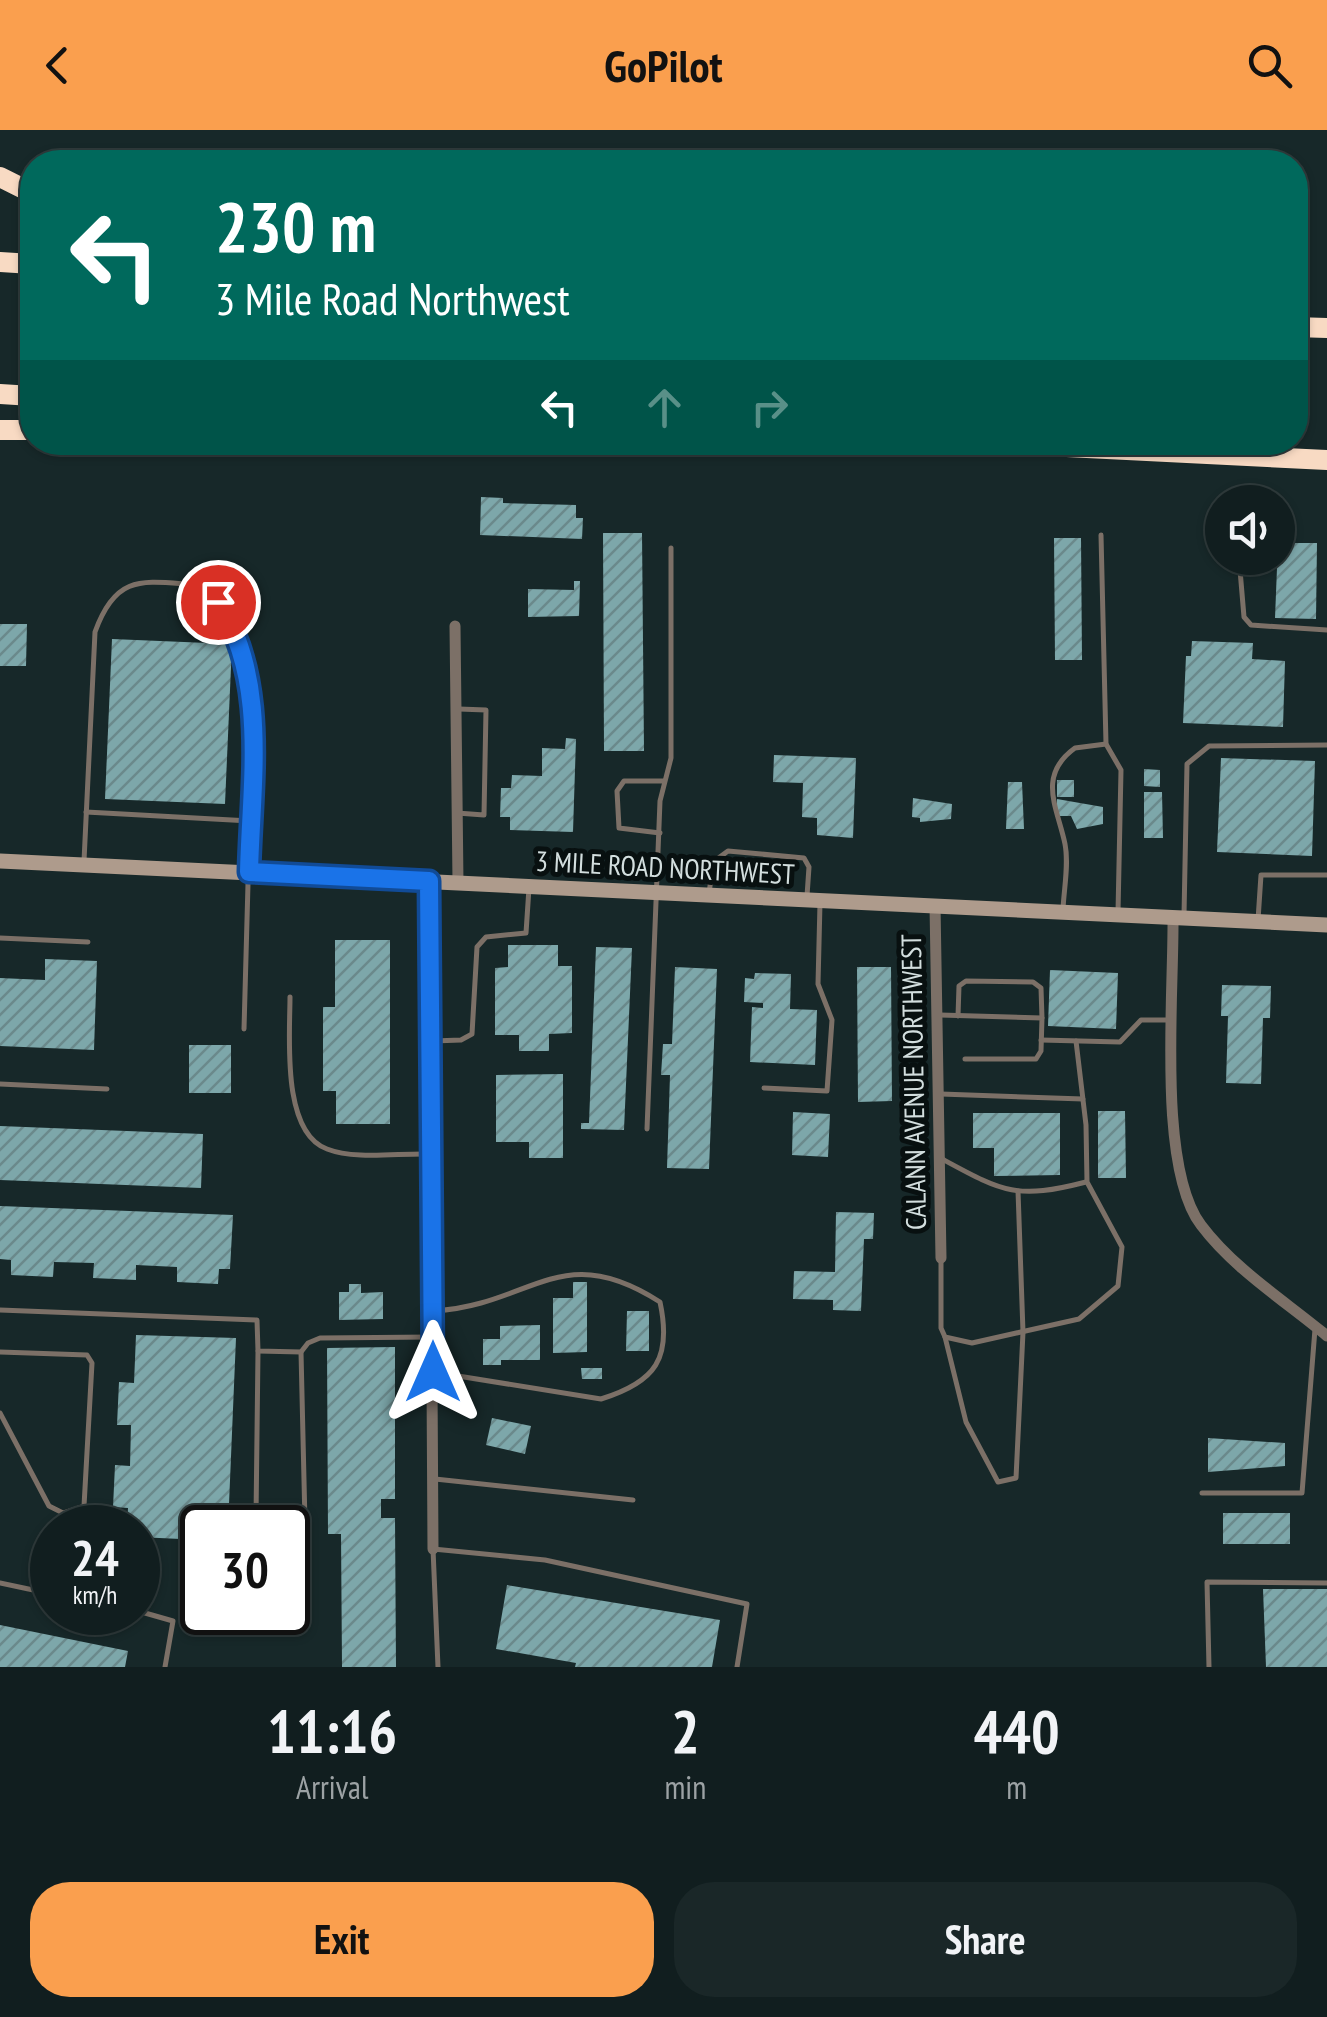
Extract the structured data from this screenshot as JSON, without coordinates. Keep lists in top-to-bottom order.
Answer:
{
  "streets": {
    "main road": ["3 MILE ROAD NORTHWEST"],
    "street": ["CALANN AVENUE NORTHWEST"]
  },
  "crossings": [
    ["3 MILE ROAD NORTHWEST", "CALANN AVENUE NORTHWEST"]
  ],
  "page": {
    "header": "GoPilot",
    "turn": ["230 m", "3 Mile Road Northwest"],
    "speed": "24 km/h",
    "limit": "30",
    "eta": [
      "11:16",
      "Arrival",
      "2",
      "min",
      "440",
      "m"
    ],
    "buttons": ["Exit", "Share"]
  }
}
